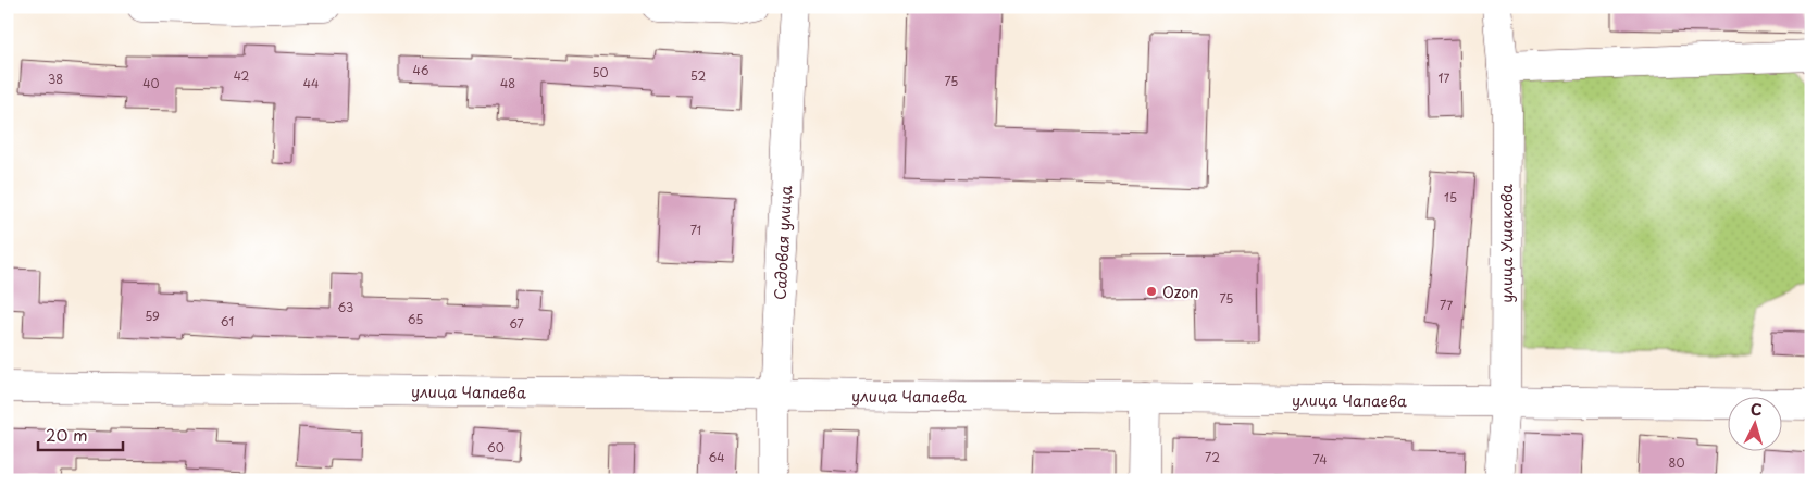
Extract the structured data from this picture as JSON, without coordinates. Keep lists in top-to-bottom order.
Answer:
{
  "streets": {
    "street": ["Садовая улица", "улица Ушакова", "улица Чапаева"]
  },
  "crossings": [
    ["Садовая улица", "улица Чапаева"],
    ["улица Ушакова", "улица Чапаева"]
  ],
  "places": ["Ozon"],
  "house_numbers": [
    "46",
    "50",
    "42",
    "52",
    "17",
    "38",
    "75",
    "40",
    "44",
    "48",
    "15",
    "71",
    "75",
    "77",
    "63",
    "59",
    "65",
    "61",
    "67",
    "60",
    "64",
    "72",
    "74",
    "80"
  ],
  "scale_bar": "20 m",
  "north": "top"
}
